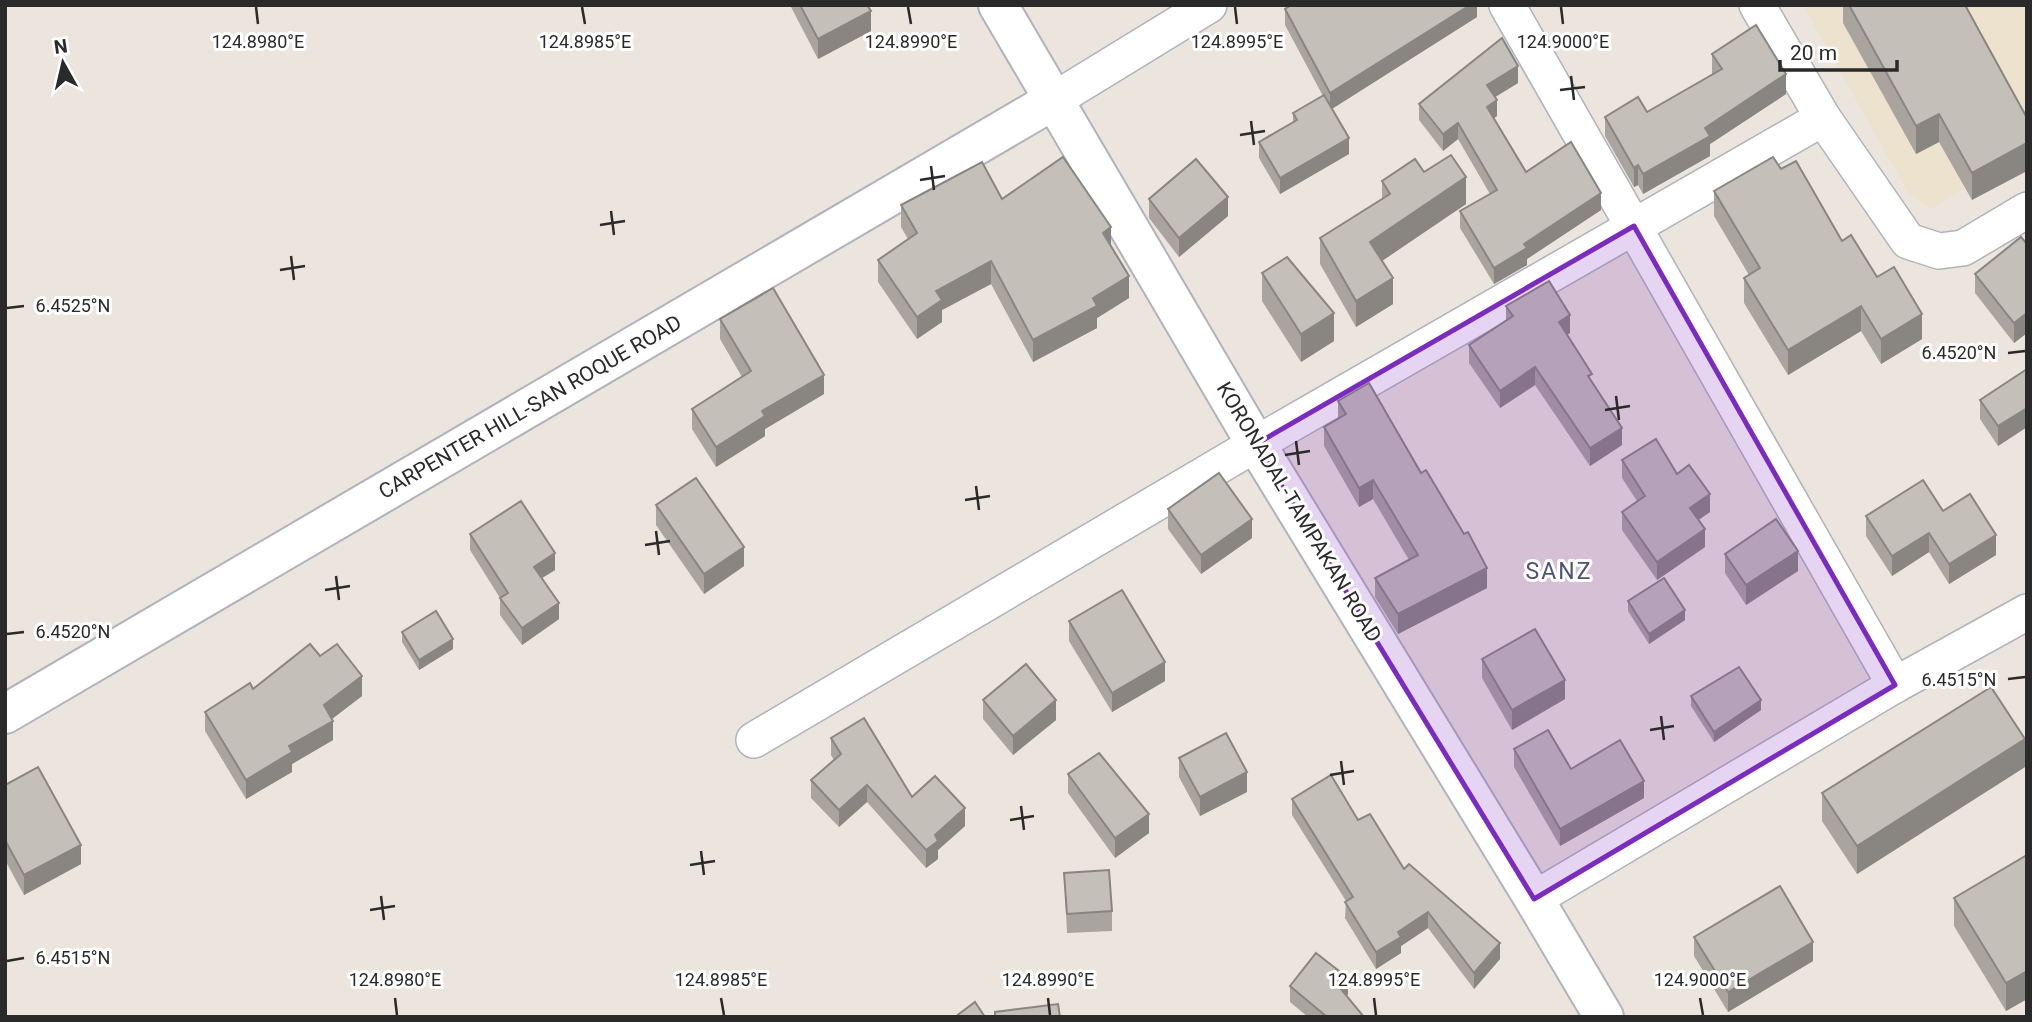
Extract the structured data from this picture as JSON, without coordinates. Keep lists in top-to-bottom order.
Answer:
{
  "streets": {
    "street": ["CARPENTER HILL-SAN ROQUE ROAD", "KORONADAL-TAMPAKAN ROAD"]
  },
  "crossings": [
    ["CARPENTER HILL-SAN ROQUE ROAD", "KORONADAL-TAMPAKAN ROAD"]
  ],
  "districts": ["SANZ"],
  "scale_bar": "20 m",
  "north": "top",
  "coordinates": [
    "124.8980°E",
    "124.8985°E",
    "124.8990°E",
    "124.8995°E",
    "124.9000°E",
    "6.4525°N",
    "6.4520°N",
    "6.4515°N"
  ]
}
